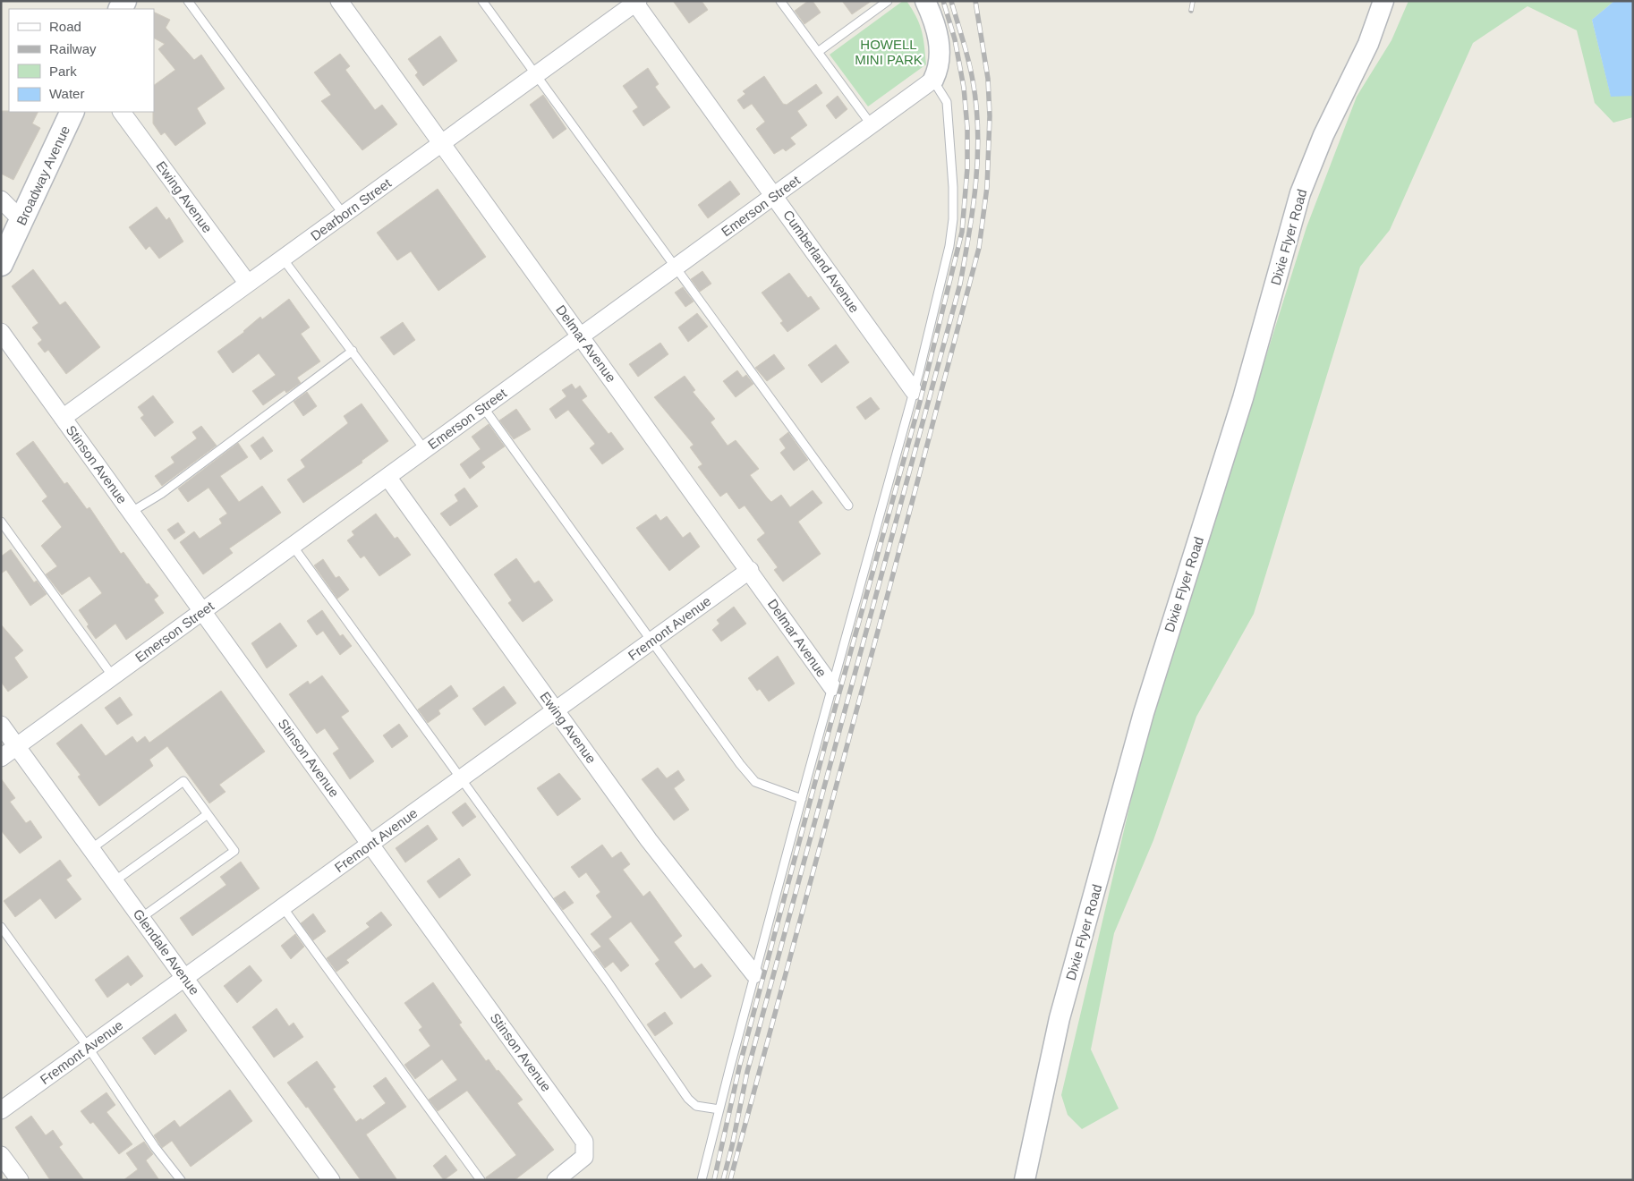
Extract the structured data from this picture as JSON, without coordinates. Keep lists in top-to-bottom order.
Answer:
{
  "streets": {
    "main road": ["Broadway Avenue"],
    "street": [
      "Ewing Avenue",
      "Emerson Street",
      "Dearborn Street",
      "Dixie Flyer Road",
      "Cumberland Avenue",
      "Delmar Avenue",
      "Stinson Avenue",
      "Fremont Avenue",
      "Glendale Avenue"
    ]
  },
  "crossings": [
    ["Ewing Avenue", "Emerson Street"],
    ["Ewing Avenue", "Dearborn Street"],
    ["Ewing Avenue", "Fremont Avenue"],
    ["Emerson Street", "Cumberland Avenue"],
    ["Emerson Street", "Delmar Avenue"],
    ["Emerson Street", "Stinson Avenue"],
    ["Emerson Street", "Glendale Avenue"],
    ["Dearborn Street", "Cumberland Avenue"],
    ["Dearborn Street", "Delmar Avenue"],
    ["Dearborn Street", "Stinson Avenue"],
    ["Delmar Avenue", "Fremont Avenue"],
    ["Stinson Avenue", "Fremont Avenue"],
    ["Fremont Avenue", "Glendale Avenue"]
  ],
  "parks": ["HOWELL MINI PARK"],
  "legend": [
    "Road",
    "Railway",
    "Park",
    "Water"
  ]
}
